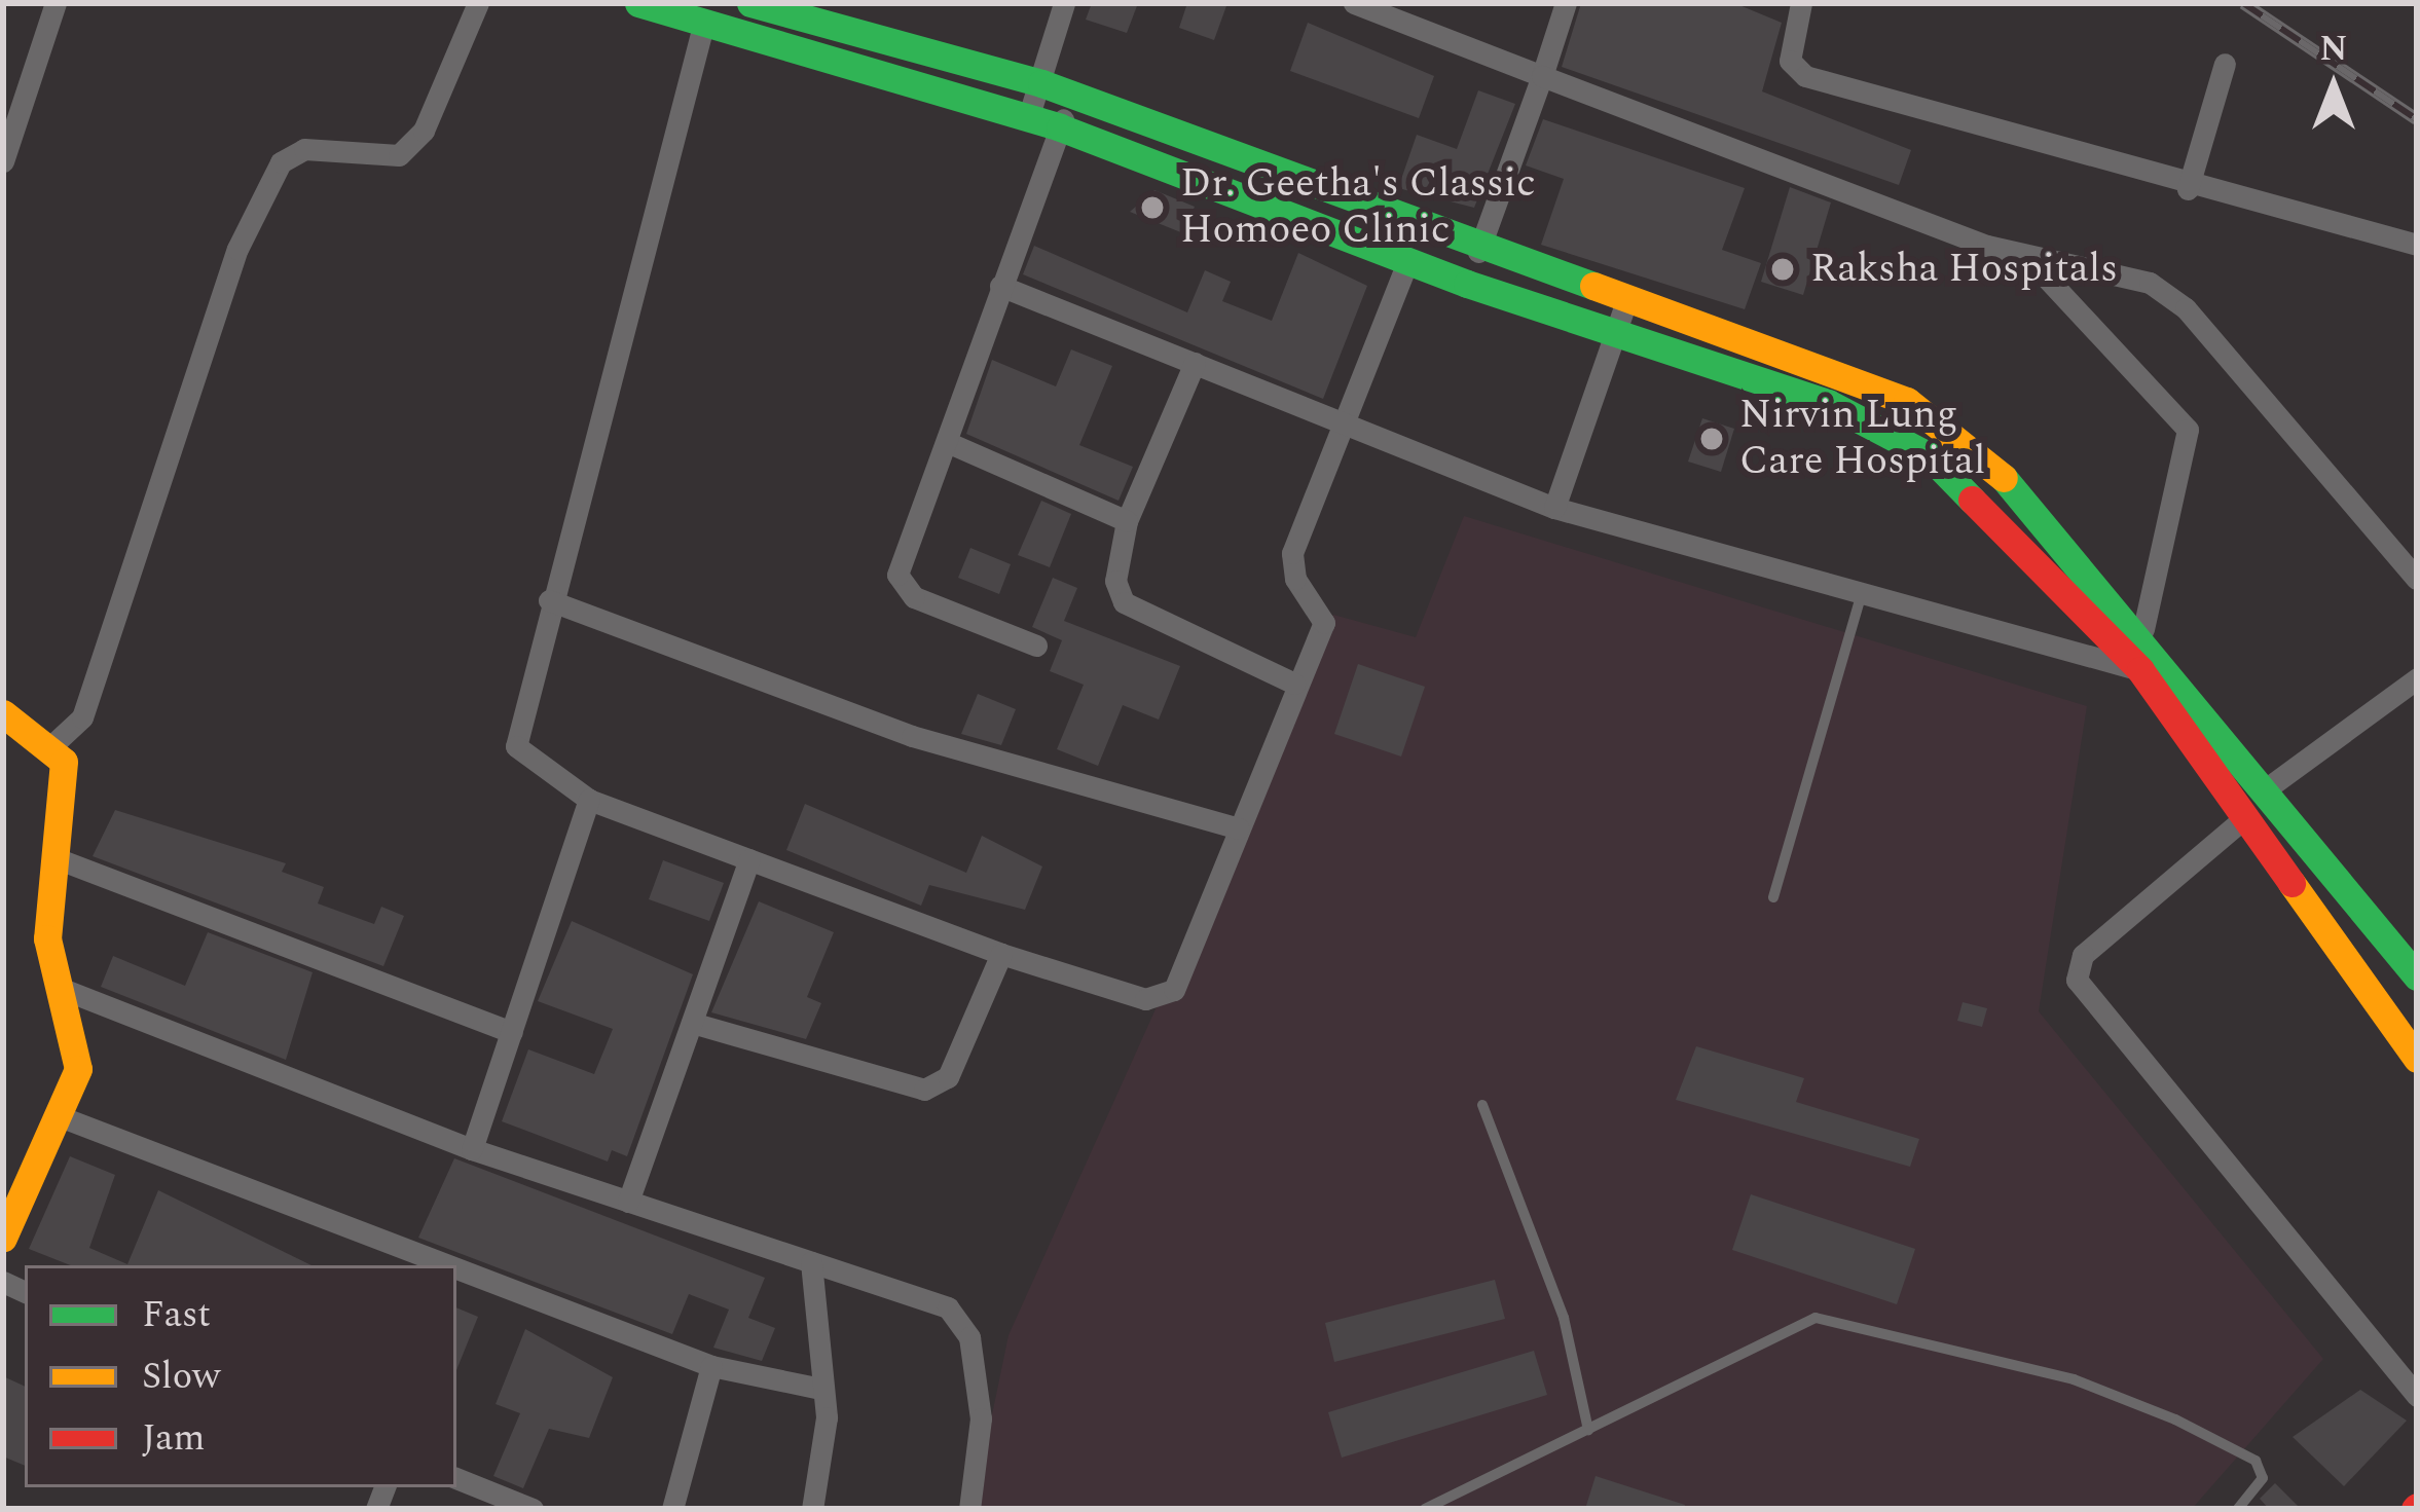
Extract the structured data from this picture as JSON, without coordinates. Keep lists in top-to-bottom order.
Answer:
{
  "places": ["Dr. Geetha's Classic Homoeo Clinic", "Raksha Hospitals", "Nirvin Lung Care Hospital"],
  "legend": ["Fast", "Slow", "Jam"],
  "north": "top"
}
